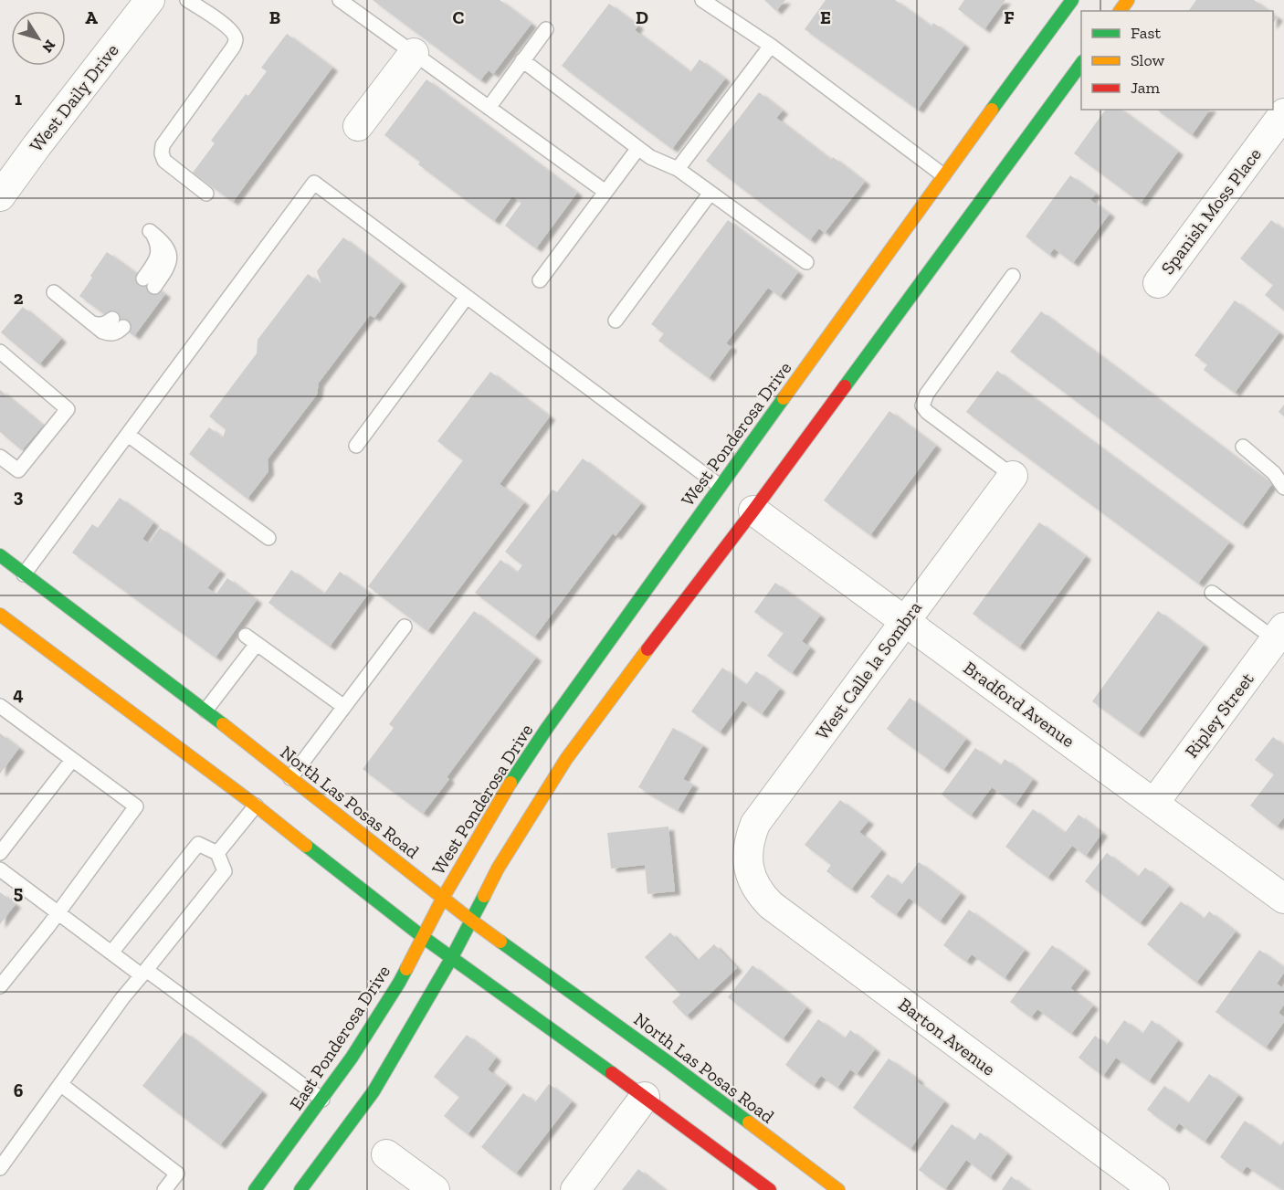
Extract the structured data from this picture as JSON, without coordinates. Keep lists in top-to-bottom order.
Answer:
{
  "streets": {
    "main road": ["West Ponderosa Drive", "North Las Posas Road", "East Ponderosa Drive"],
    "street": [
      "West Daily Drive",
      "Spanish Moss Place",
      "West Calle la Sombra",
      "Bradford Avenue",
      "Ripley Street",
      "Barton Avenue"
    ]
  },
  "crossings": [
    ["West Ponderosa Drive", "North Las Posas Road"],
    ["West Ponderosa Drive", "East Ponderosa Drive"],
    ["West Calle la Sombra", "Bradford Avenue"],
    ["West Calle la Sombra", "Barton Avenue"],
    ["Bradford Avenue", "Ripley Street"],
    ["North Las Posas Road", "East Ponderosa Drive"]
  ],
  "legend": ["Fast", "Slow", "Jam"],
  "north": "bottom right",
  "grid": {
    "columns": [
      "A",
      "B",
      "C",
      "D",
      "E",
      "F"
    ],
    "rows": [
      "1",
      "2",
      "3",
      "4",
      "5",
      "6"
    ]
  }
}
